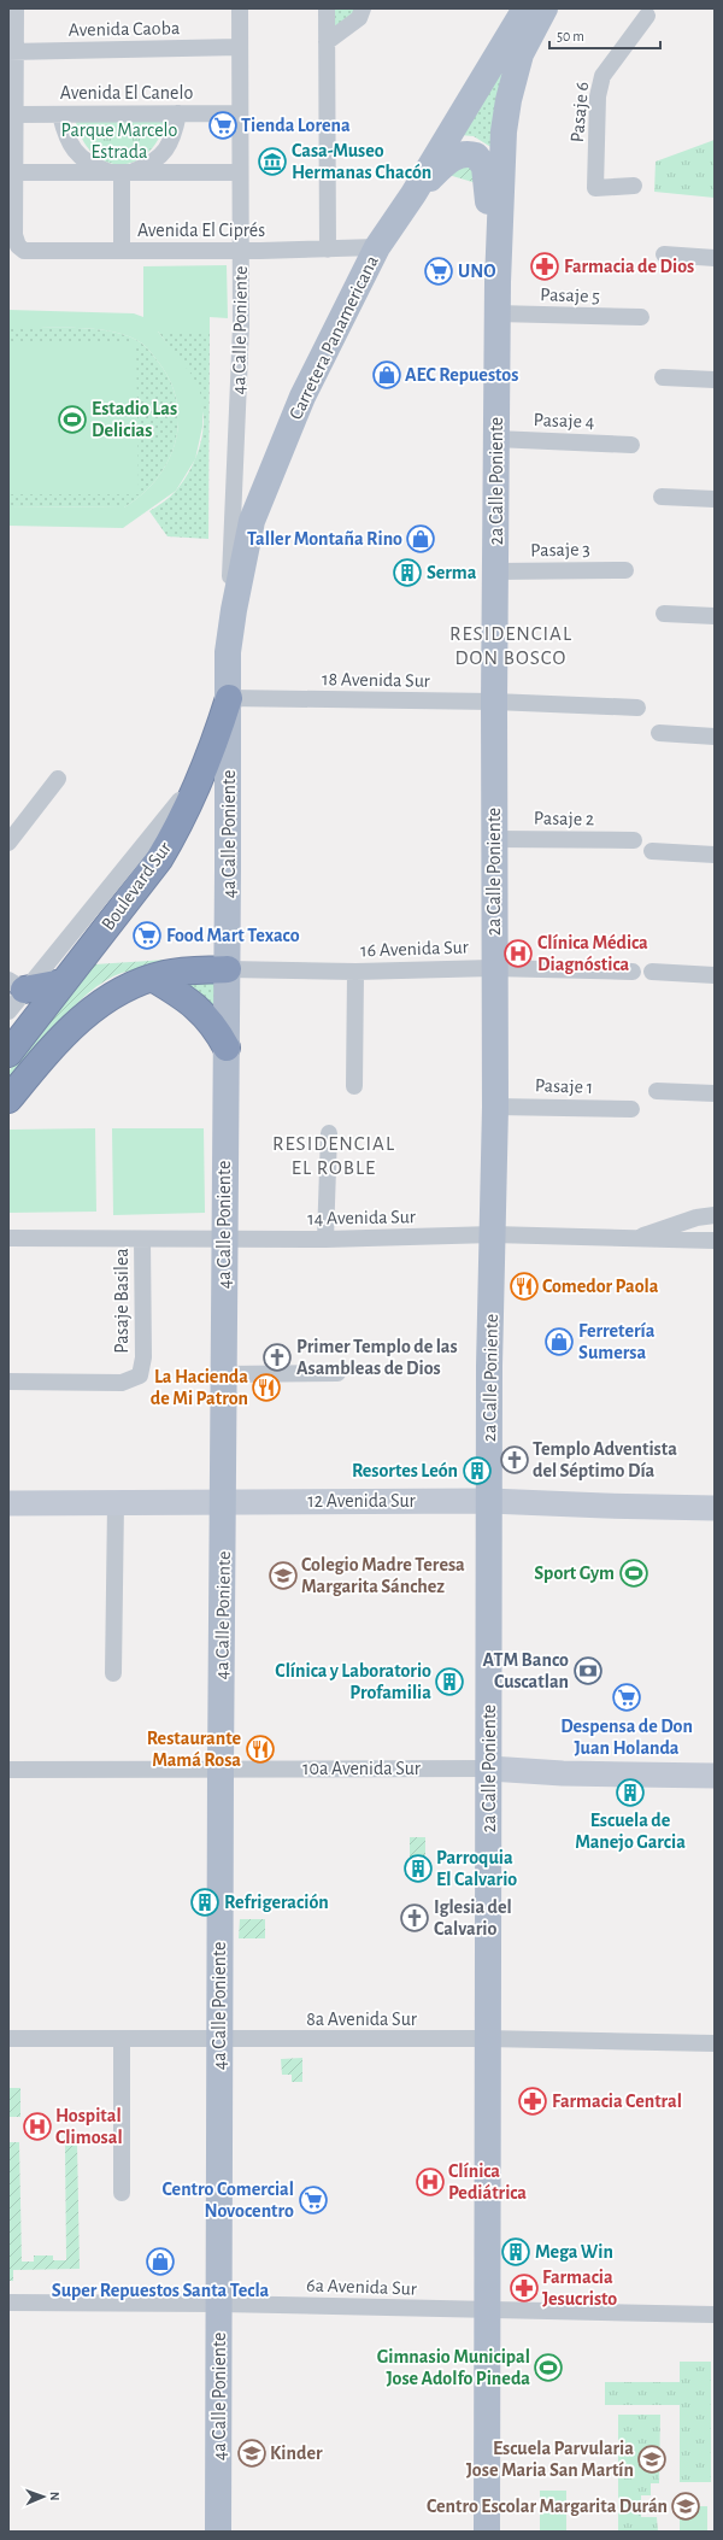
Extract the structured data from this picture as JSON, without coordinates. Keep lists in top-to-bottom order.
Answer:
{
  "streets": {
    "highway": ["Boulevard Sur"],
    "main road": ["4a Calle Poniente", "Carretera Panamericana", "2a Calle Poniente"],
    "street": [
      "Avenida Caoba",
      "Avenida El Canelo",
      "Pasaje 6",
      "Avenida El Ciprés",
      "Pasaje 5",
      "Pasaje 4",
      "Pasaje 3",
      "18 Avenida Sur",
      "Pasaje 2",
      "16 Avenida Sur",
      "Pasaje 1",
      "14 Avenida Sur",
      "Pasaje Basilea",
      "12 Avenida Sur",
      "10a Avenida Sur",
      "8a Avenida Sur",
      "6a Avenida Sur"
    ]
  },
  "crossings": [
    ["Avenida Caoba", "4a Calle Poniente"],
    ["Avenida El Canelo", "4a Calle Poniente"],
    ["Avenida El Ciprés", "4a Calle Poniente"],
    ["Avenida El Ciprés", "Carretera Panamericana"],
    ["Pasaje 5", "2a Calle Poniente"],
    ["4a Calle Poniente", "Carretera Panamericana"],
    ["4a Calle Poniente", "18 Avenida Sur"],
    ["4a Calle Poniente", "Boulevard Sur"],
    ["4a Calle Poniente", "16 Avenida Sur"],
    ["4a Calle Poniente", "14 Avenida Sur"],
    ["4a Calle Poniente", "12 Avenida Sur"],
    ["4a Calle Poniente", "10a Avenida Sur"],
    ["4a Calle Poniente", "8a Avenida Sur"],
    ["4a Calle Poniente", "6a Avenida Sur"],
    ["Carretera Panamericana", "18 Avenida Sur"],
    ["Carretera Panamericana", "Boulevard Sur"],
    ["Pasaje 4", "2a Calle Poniente"],
    ["2a Calle Poniente", "Pasaje 3"],
    ["2a Calle Poniente", "18 Avenida Sur"],
    ["2a Calle Poniente", "Pasaje 2"],
    ["2a Calle Poniente", "16 Avenida Sur"],
    ["2a Calle Poniente", "Pasaje 1"],
    ["2a Calle Poniente", "14 Avenida Sur"],
    ["2a Calle Poniente", "12 Avenida Sur"],
    ["2a Calle Poniente", "10a Avenida Sur"],
    ["2a Calle Poniente", "8a Avenida Sur"],
    ["2a Calle Poniente", "6a Avenida Sur"],
    ["18 Avenida Sur", "Boulevard Sur"],
    ["14 Avenida Sur", "Pasaje Basilea"]
  ],
  "districts": ["RESIDENCIAL DON BOSCO", "RESIDENCIAL EL ROBLE"],
  "parks": ["Parque Marcelo Estrada"],
  "places": {
    "supermarket": [
      "Tienda Lorena",
      "UNO",
      "Food Mart Texaco",
      "Despensa de Don Juan Holanda",
      "Centro Comercial Novocentro"
    ],
    "museum": ["Casa-Museo Hermanas Chacón"],
    "pharmacy": ["Farmacia de Dios", "Farmacia Central", "Farmacia Jesucristo"],
    "shop": [
      "AEC Repuestos",
      "Taller Montaña Rino",
      "Ferretería Sumersa",
      "Super Repuestos Santa Tecla"
    ],
    "sports": ["Estadio Las Delicias", "Sport Gym", "Gimnasio Municipal Jose Adolfo Pineda"],
    "building": [
      "Serma",
      "Resortes León",
      "Clínica y Laboratorio Profamilia",
      "Escuela de Manejo Garcia",
      "Parroquia El Calvario",
      "Refrigeración",
      "Mega Win"
    ],
    "hospital": ["Clínica Médica Diagnóstica", "Hospital Climosal", "Clínica Pediátrica"],
    "restaurant": ["Comedor Paola", "La Hacienda de Mi Patron", "Restaurante Mamá Rosa"],
    "church": ["Primer Templo de las Asambleas de Dios", "Templo Adventista del Séptimo Día", "Iglesia del Calvario"],
    "school or university": [
      "Colegio Madre Teresa Margarita Sánchez",
      "Kinder",
      "Escuela Parvularia Jose Maria San Martín",
      "Centro Escolar Margarita Durán"
    ],
    "bank": ["ATM Banco Cuscatlan"]
  },
  "scale_bar": "50 m",
  "north": "right"
}
